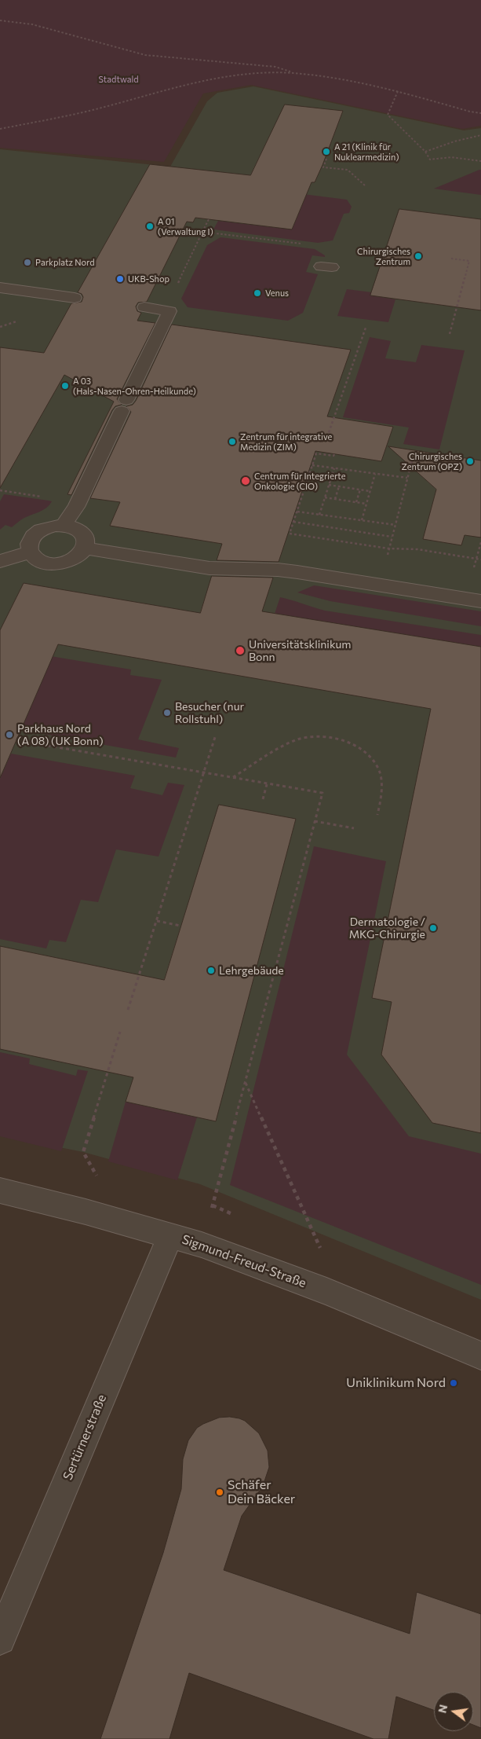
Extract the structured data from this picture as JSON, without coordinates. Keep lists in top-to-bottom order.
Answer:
{
  "streets": {
    "street": ["Sigmund-Freud-Straße", "Sertürnerstraße"]
  },
  "crossings": [
    ["Sigmund-Freud-Straße", "Sertürnerstraße"]
  ],
  "parks": ["Stadtwald"],
  "places": [
    "A 21 (Klinik für Nuklearmedizin)",
    "A 01 (Verwaltung I)",
    "Chirurgisches Zentrum",
    "Parkplatz Nord",
    "UKB-Shop",
    "Venus",
    "A 03 (Hals-Nasen-Ohren-Heilkunde)",
    "Zentrum für integrative Medizin (ZIM)",
    "Chirurgisches Zentrum (OPZ)",
    "Centrum für Integrierte Onkologie (CIO)",
    "Universitätsklinikum Bonn",
    "Besucher (nur Rollstuhl)",
    "Parkhaus Nord (A 08) (UK Bonn)",
    "Dermatologie / MKG-Chirurgie",
    "Lehrgebäude",
    "Uniklinikum Nord",
    "Schäfer Dein Bäcker"
  ],
  "north": "left"
}
